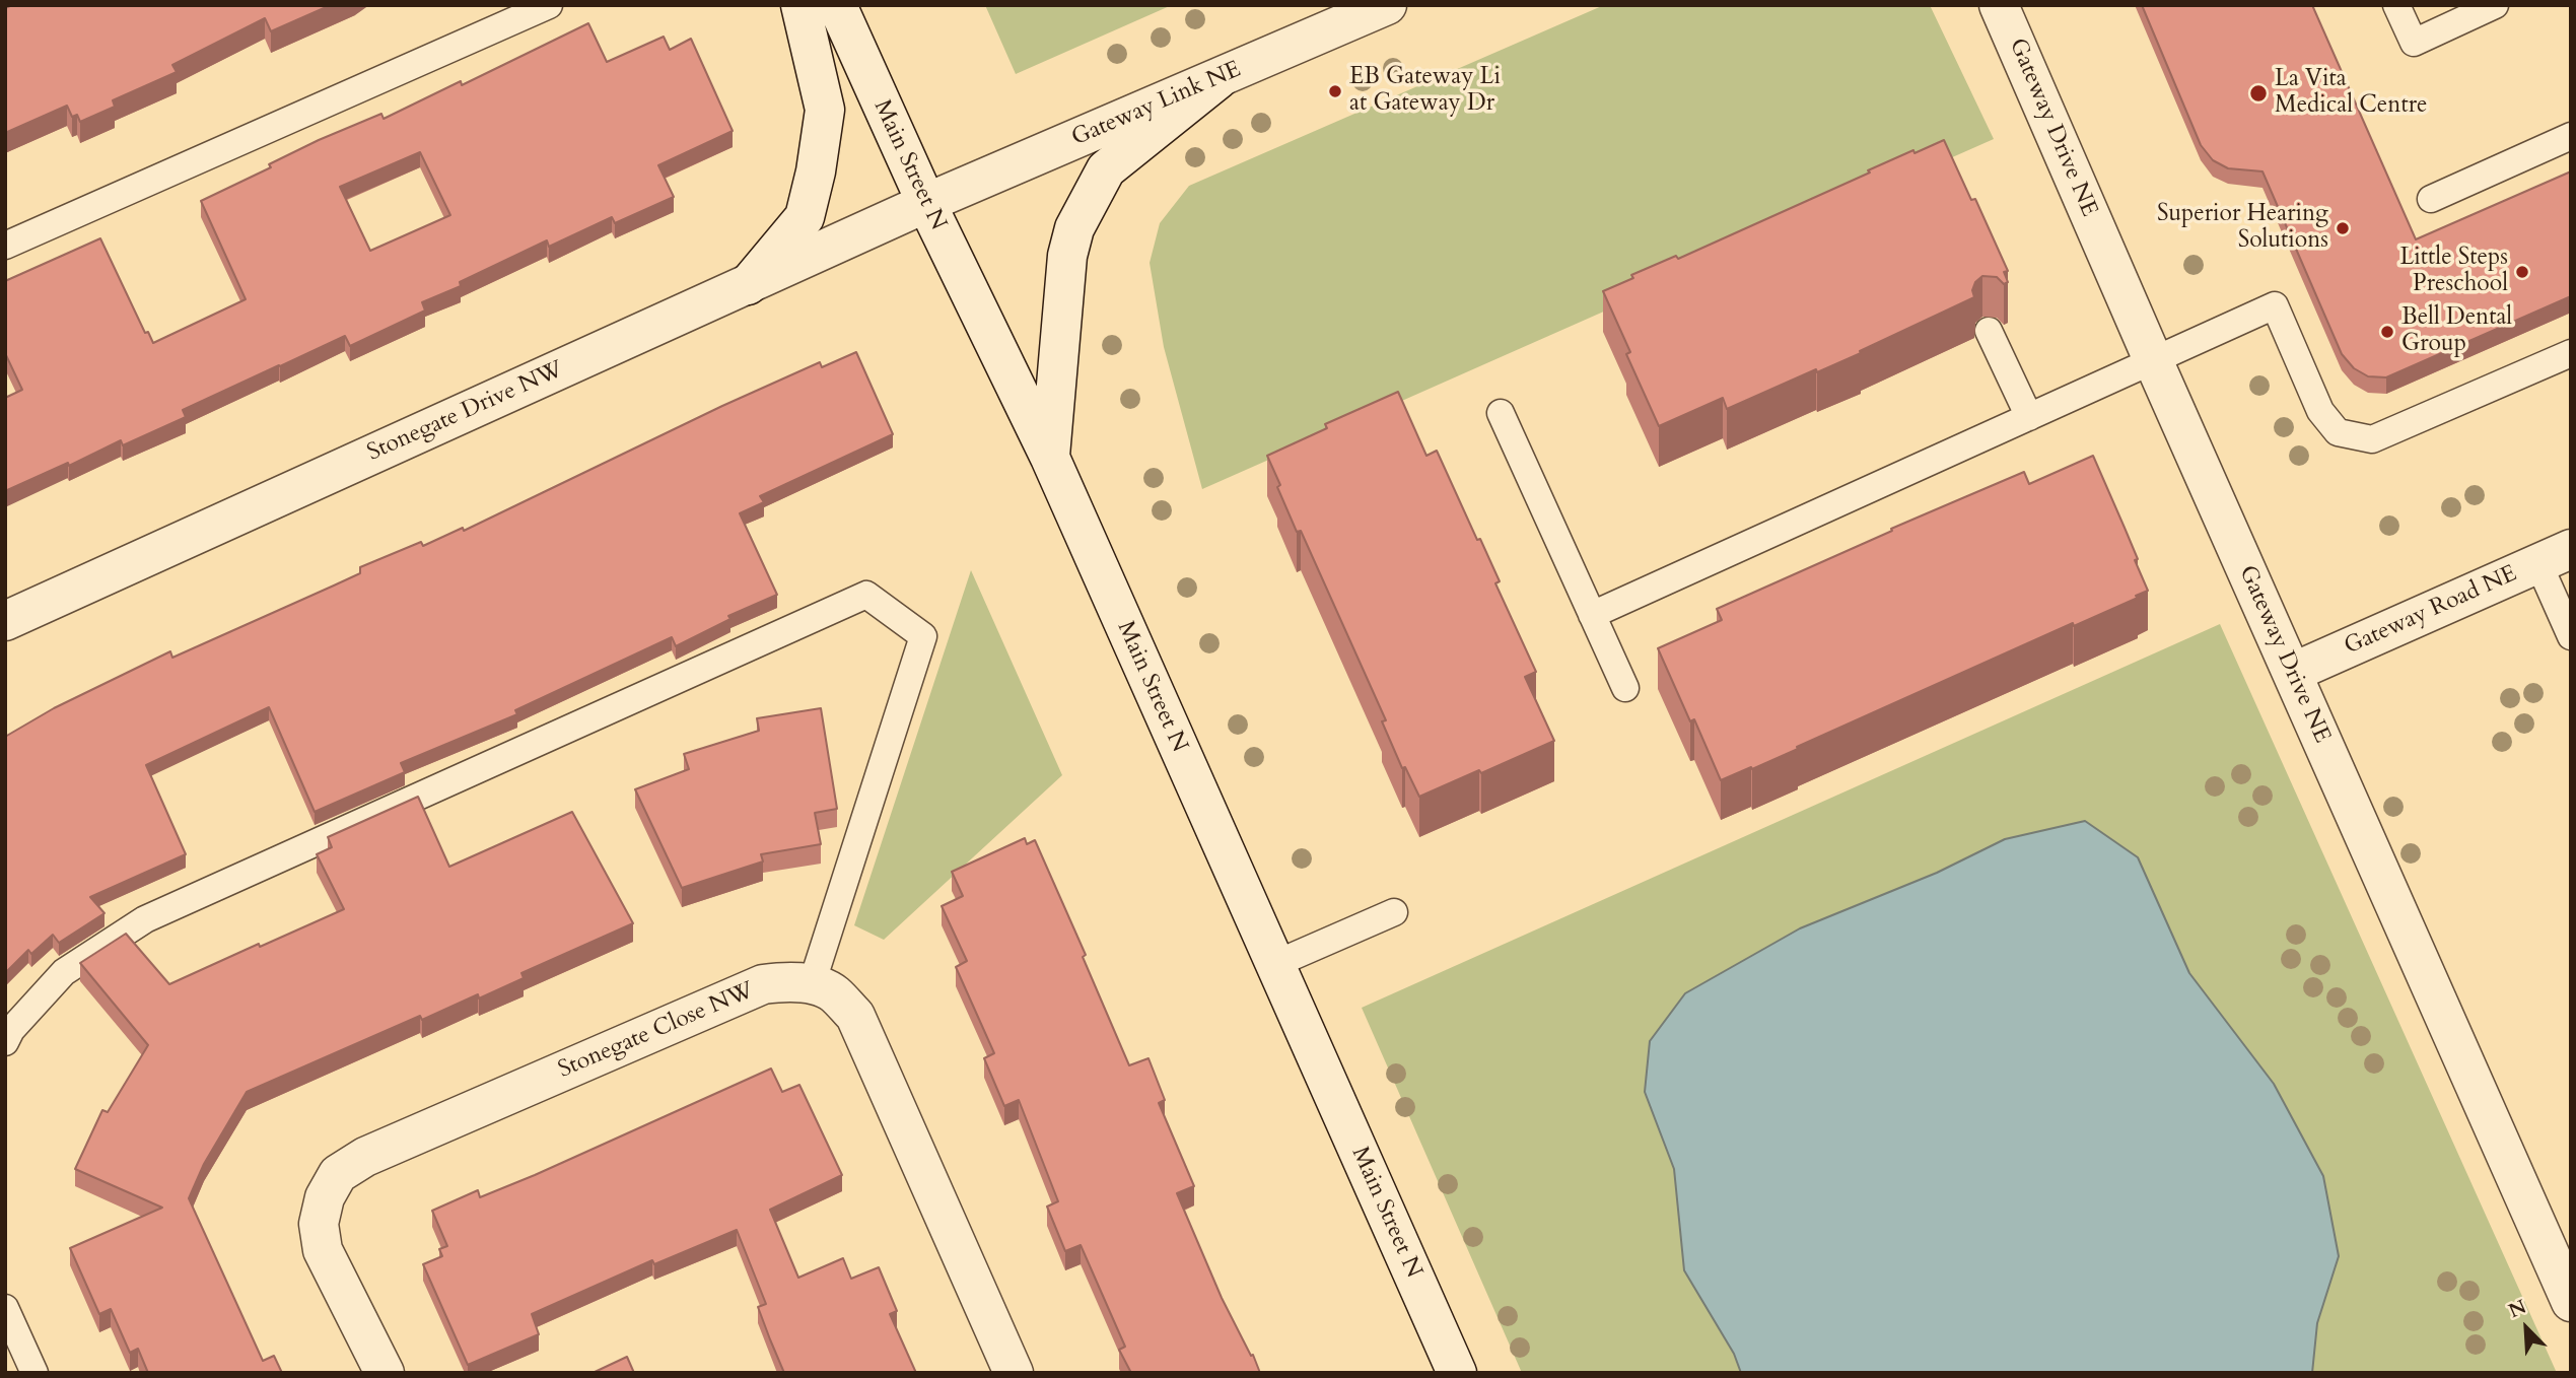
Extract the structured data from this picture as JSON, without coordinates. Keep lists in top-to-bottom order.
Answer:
{
  "streets": {
    "street": [
      "Gateway Link NE",
      "Gateway Drive NE",
      "Main Street N",
      "Stonegate Drive NW",
      "Gateway Road NE",
      "Stonegate Close NW"
    ]
  },
  "crossings": [
    ["Gateway Link NE", "Main Street N"],
    ["Gateway Link NE", "Stonegate Drive NW"],
    ["Gateway Drive NE", "Gateway Road NE"],
    ["Main Street N", "Stonegate Drive NW"]
  ],
  "places": [
    "EB Gateway Li at Gateway Dr",
    "La Vita Medical Centre",
    "Superior Hearing Solutions",
    "Little Steps Preschool",
    "Bell Dental Group"
  ],
  "north": "top left"
}
